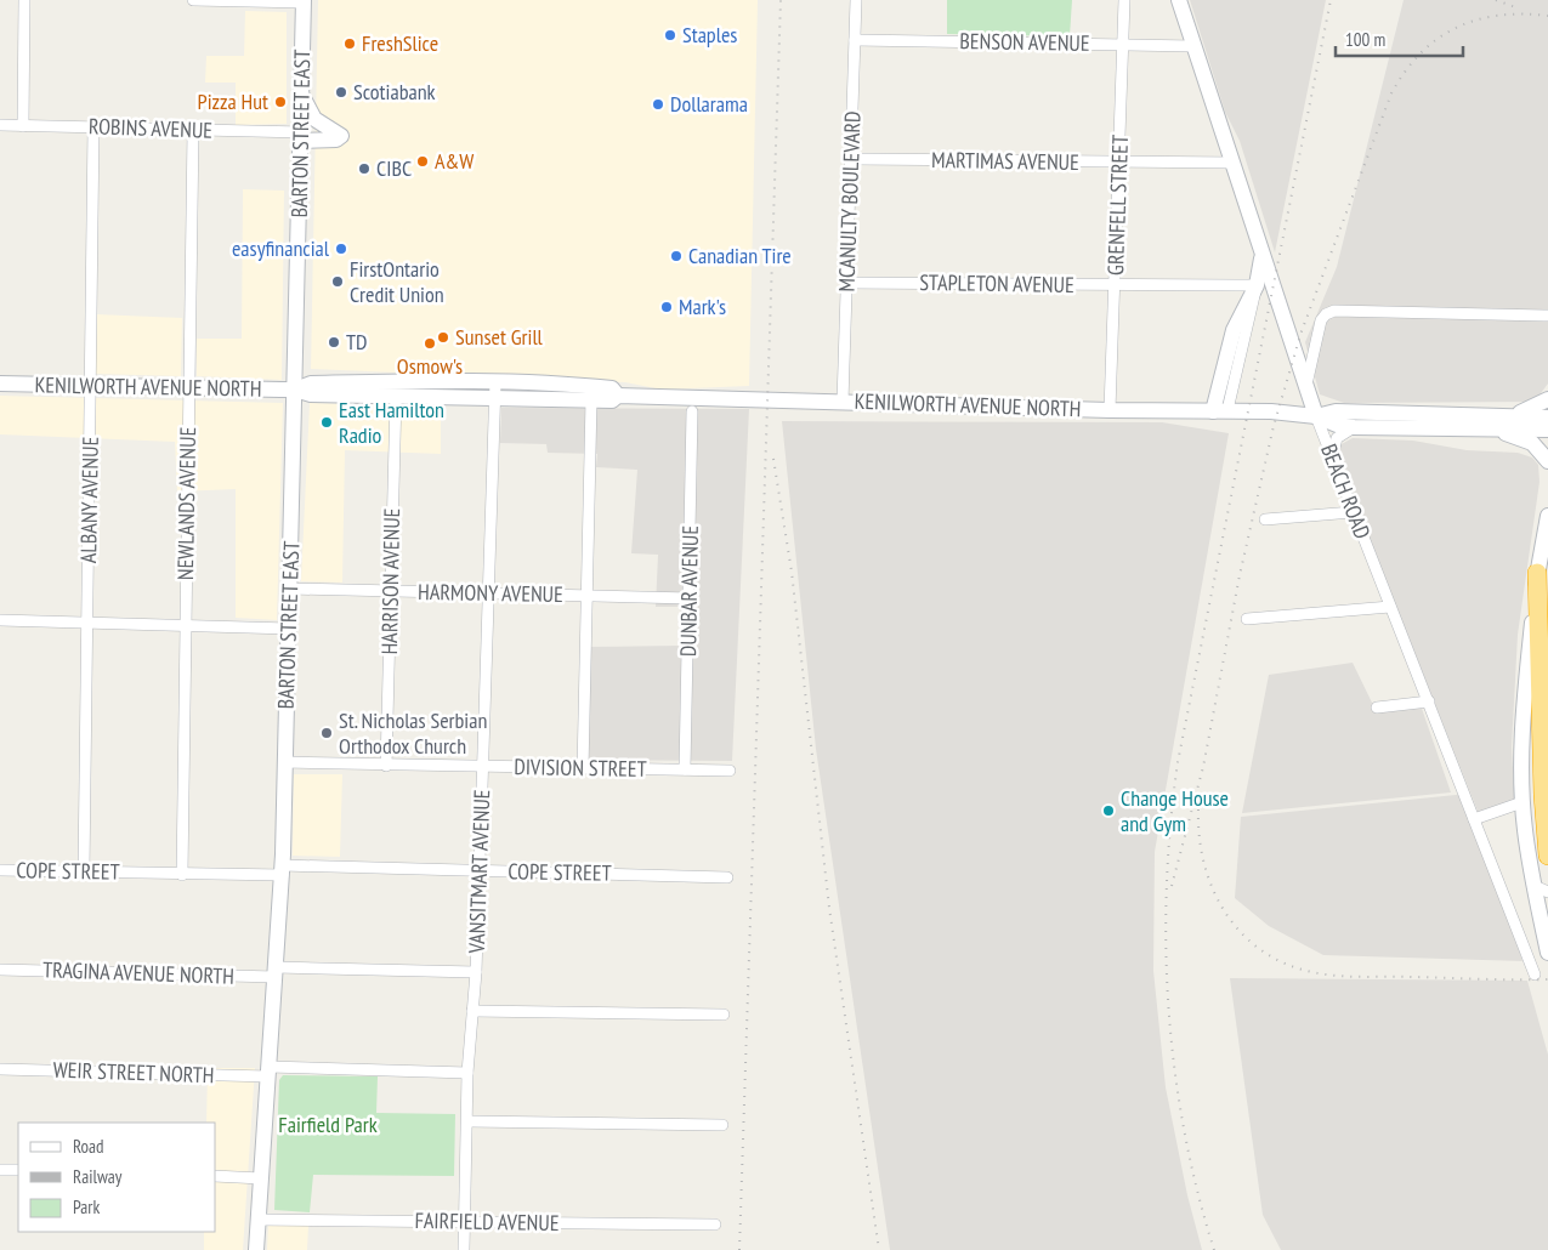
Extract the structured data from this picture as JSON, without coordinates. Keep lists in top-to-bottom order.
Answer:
{
  "streets": {
    "main road": ["BARTON STREET EAST", "KENILWORTH AVENUE NORTH", "BEACH ROAD"],
    "street": [
      "BENSON AVENUE",
      "ROBINS AVENUE",
      "MARTIMAS AVENUE",
      "MCANULTY BOULEVARD",
      "GRENFELL STREET",
      "STAPLETON AVENUE",
      "ALBANY AVENUE",
      "NEWLANDS AVENUE",
      "HARRISON AVENUE",
      "DUNBAR AVENUE",
      "HARMONY AVENUE",
      "DIVISION STREET",
      "COPE STREET",
      "VANSITMART AVENUE",
      "TRAGINA AVENUE NORTH",
      "WEIR STREET NORTH",
      "FAIRFIELD AVENUE"
    ]
  },
  "crossings": [
    ["BENSON AVENUE", "MCANULTY BOULEVARD"],
    ["BENSON AVENUE", "GRENFELL STREET"],
    ["BENSON AVENUE", "BEACH ROAD"],
    ["ROBINS AVENUE", "BARTON STREET EAST"],
    ["ROBINS AVENUE", "ALBANY AVENUE"],
    ["ROBINS AVENUE", "NEWLANDS AVENUE"],
    ["BARTON STREET EAST", "KENILWORTH AVENUE NORTH"],
    ["BARTON STREET EAST", "HARMONY AVENUE"],
    ["BARTON STREET EAST", "DIVISION STREET"],
    ["BARTON STREET EAST", "COPE STREET"],
    ["BARTON STREET EAST", "TRAGINA AVENUE NORTH"],
    ["BARTON STREET EAST", "WEIR STREET NORTH"],
    ["BARTON STREET EAST", "FAIRFIELD AVENUE"],
    ["MARTIMAS AVENUE", "MCANULTY BOULEVARD"],
    ["MARTIMAS AVENUE", "GRENFELL STREET"],
    ["MARTIMAS AVENUE", "BEACH ROAD"],
    ["MCANULTY BOULEVARD", "STAPLETON AVENUE"],
    ["MCANULTY BOULEVARD", "KENILWORTH AVENUE NORTH"],
    ["GRENFELL STREET", "STAPLETON AVENUE"],
    ["GRENFELL STREET", "KENILWORTH AVENUE NORTH"],
    ["KENILWORTH AVENUE NORTH", "BEACH ROAD"],
    ["KENILWORTH AVENUE NORTH", "ALBANY AVENUE"],
    ["KENILWORTH AVENUE NORTH", "NEWLANDS AVENUE"],
    ["KENILWORTH AVENUE NORTH", "HARRISON AVENUE"],
    ["KENILWORTH AVENUE NORTH", "VANSITMART AVENUE"],
    ["ALBANY AVENUE", "COPE STREET"],
    ["NEWLANDS AVENUE", "COPE STREET"],
    ["HARRISON AVENUE", "HARMONY AVENUE"],
    ["HARRISON AVENUE", "DIVISION STREET"],
    ["DUNBAR AVENUE", "HARMONY AVENUE"],
    ["DUNBAR AVENUE", "DIVISION STREET"],
    ["HARMONY AVENUE", "VANSITMART AVENUE"],
    ["DIVISION STREET", "VANSITMART AVENUE"],
    ["COPE STREET", "VANSITMART AVENUE"],
    ["VANSITMART AVENUE", "TRAGINA AVENUE NORTH"],
    ["VANSITMART AVENUE", "WEIR STREET NORTH"],
    ["VANSITMART AVENUE", "FAIRFIELD AVENUE"]
  ],
  "parks": ["Fairfield Park"],
  "places": [
    "Staples",
    "FreshSlice",
    "Scotiabank",
    "Pizza Hut",
    "Dollarama",
    "A&W",
    "CIBC",
    "easyfinancial",
    "Canadian Tire",
    "FirstOntario Credit Union",
    "Mark's",
    "Sunset Grill",
    "TD",
    "Osmow's",
    "East Hamilton Radio",
    "St. Nicholas Serbian Orthodox Church",
    "Change House and Gym"
  ],
  "legend": ["Road", "Railway", "Park"],
  "scale_bar": "100 m"
}
